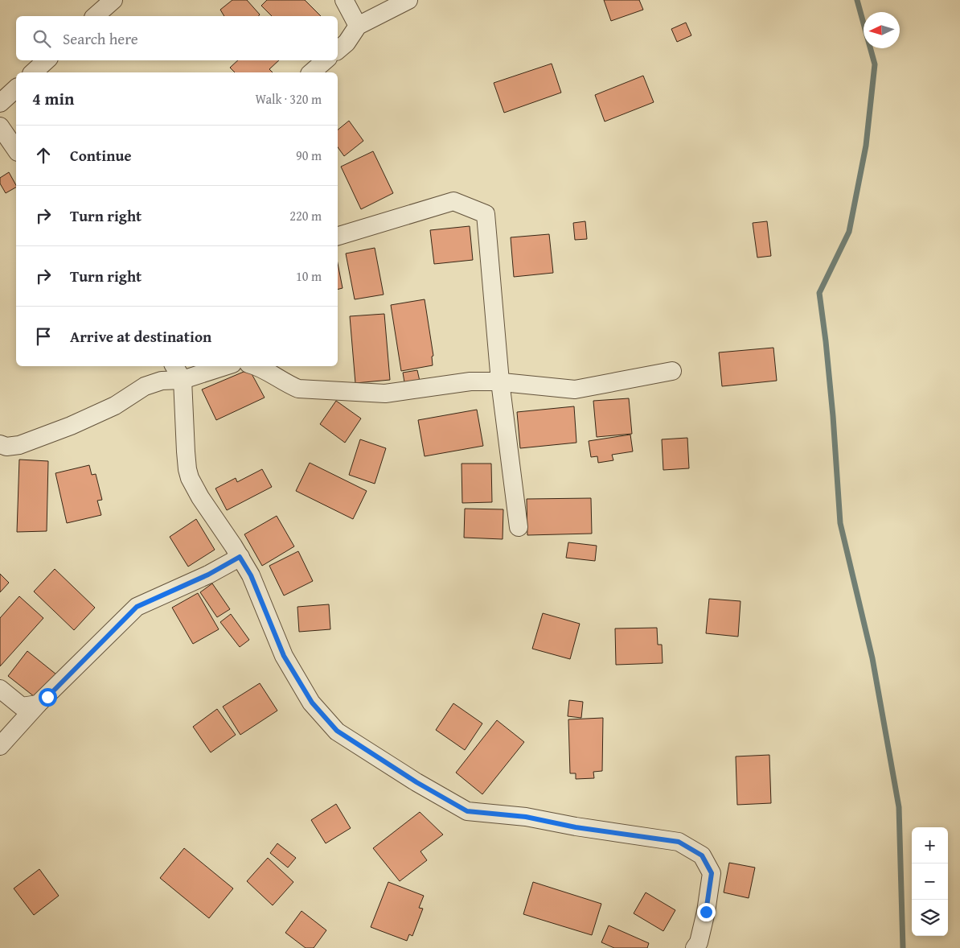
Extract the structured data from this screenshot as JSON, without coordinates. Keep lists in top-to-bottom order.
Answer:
{
  "north": "left",
  "page": {
    "search": "Search here",
    "heading": ["4 min", "Walk · 320 m"],
    "list": [
      ["Continue", "90 m"],
      ["Turn right", "220 m"],
      ["Turn right", "10 m"],
      "Arrive at destination"
    ],
    "map_buttons": ["+", "−"]
  }
}
